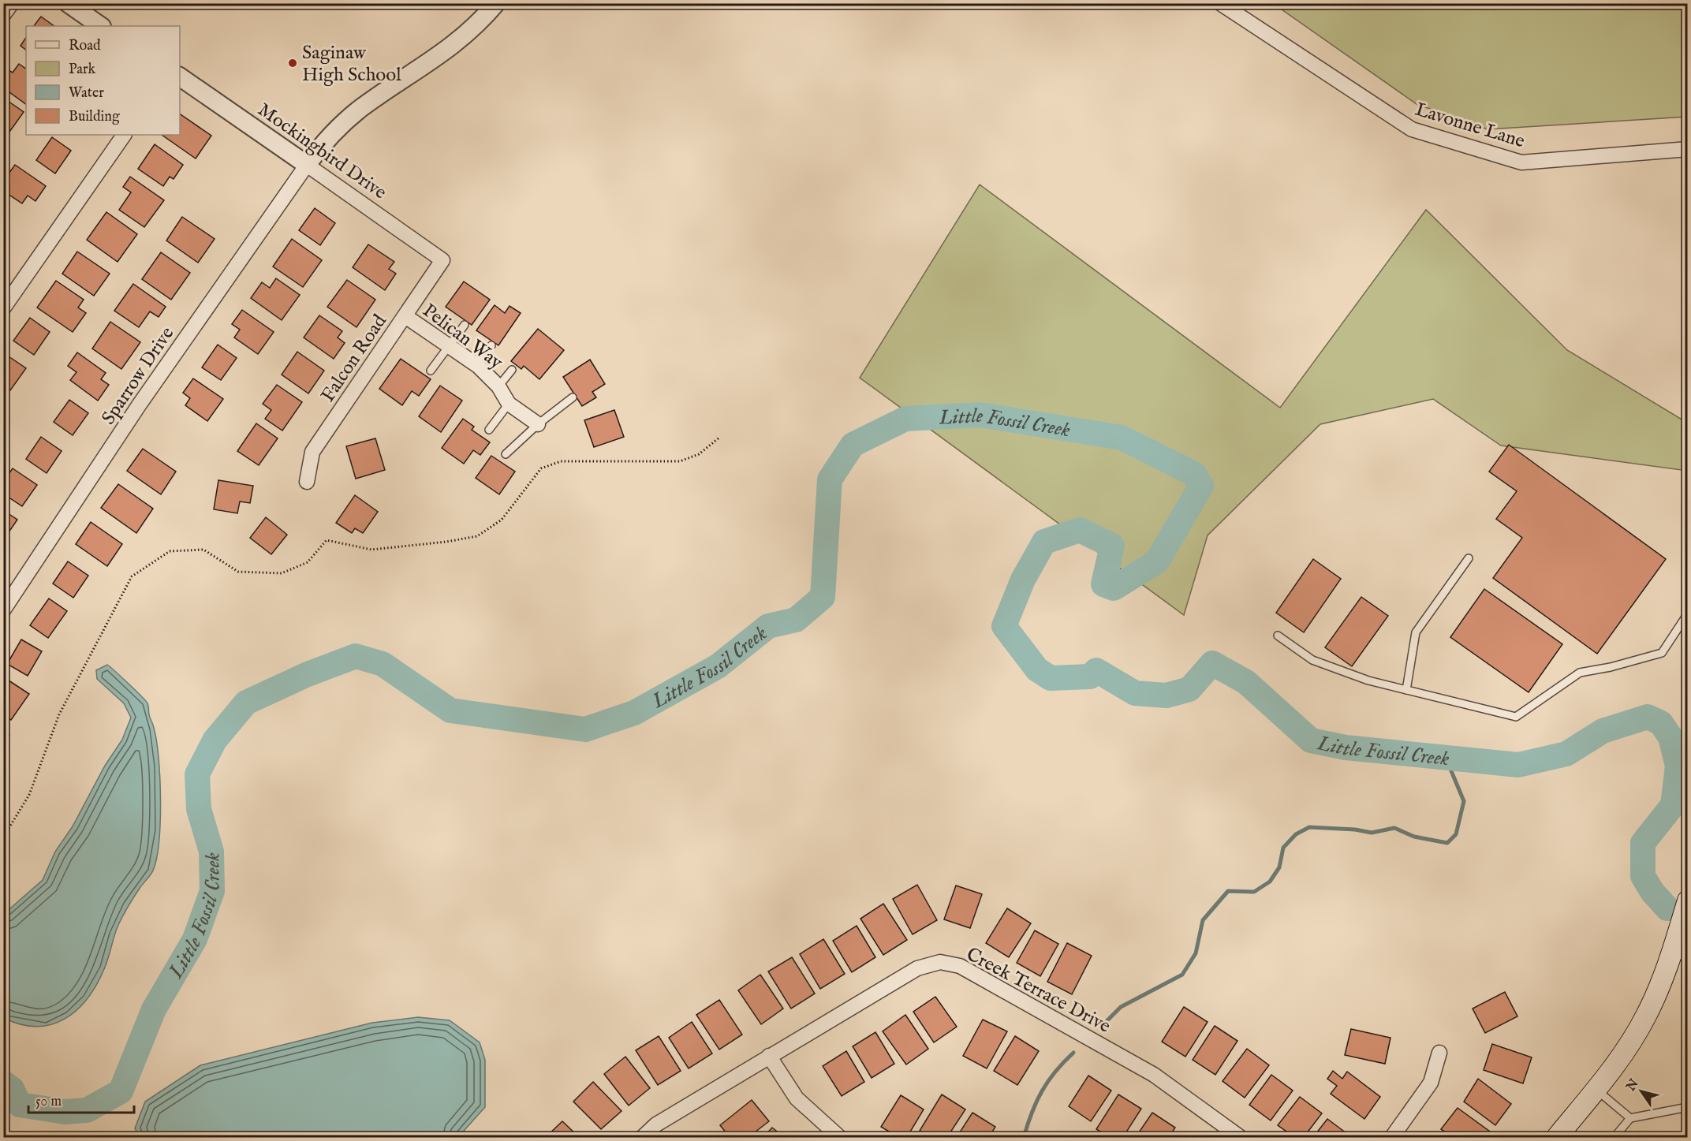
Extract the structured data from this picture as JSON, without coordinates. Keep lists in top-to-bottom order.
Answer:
{
  "streets": {
    "street": [
      "Lavonne Lane",
      "Mockingbird Drive",
      "Pelican Way",
      "Falcon Road",
      "Sparrow Drive",
      "Creek Terrace Drive"
    ]
  },
  "crossings": [
    ["Mockingbird Drive", "Falcon Road"],
    ["Mockingbird Drive", "Sparrow Drive"],
    ["Pelican Way", "Falcon Road"]
  ],
  "water": ["Little Fossil Creek"],
  "places": ["Saginaw High School"],
  "legend": [
    "Road",
    "Park",
    "Water",
    "Building"
  ],
  "scale_bar": "50 m",
  "north": "top left"
}
